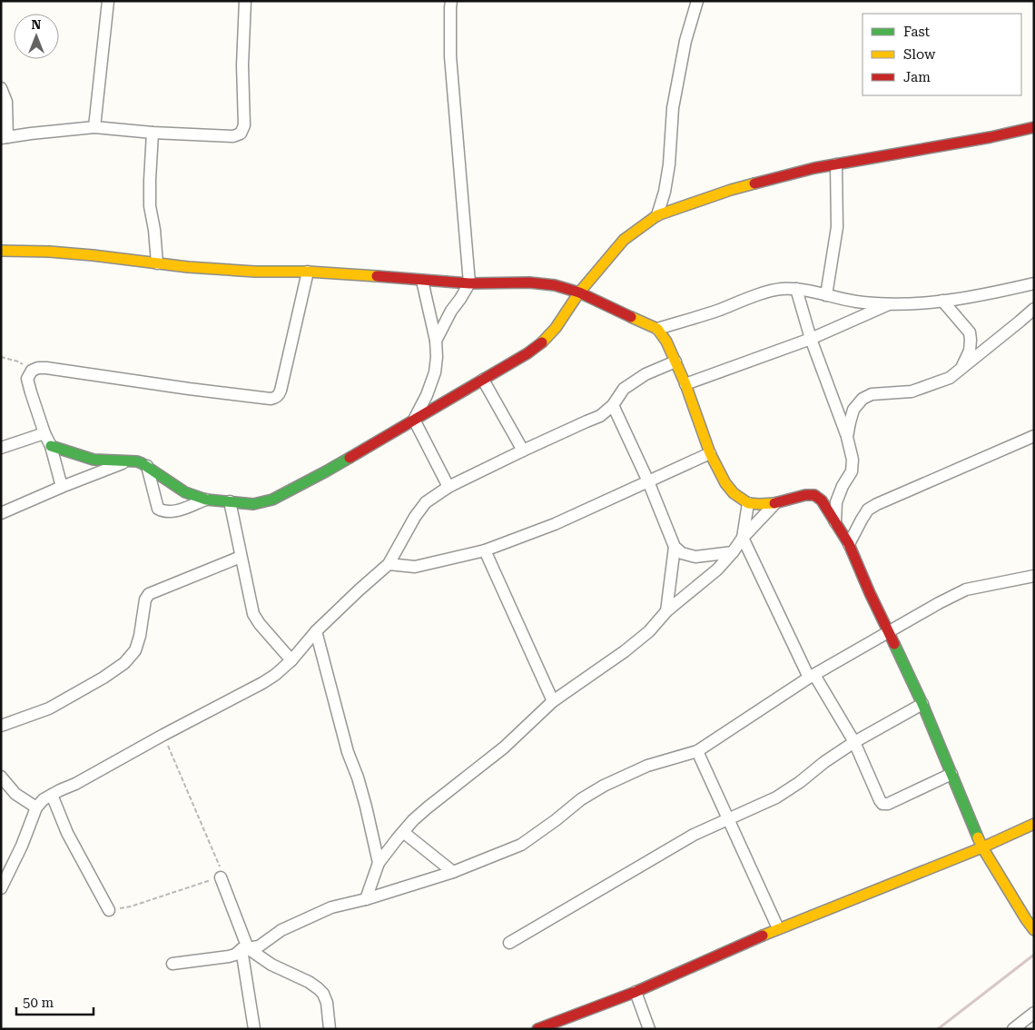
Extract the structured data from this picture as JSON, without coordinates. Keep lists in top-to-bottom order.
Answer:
{
  "legend": ["Fast", "Slow", "Jam"],
  "scale_bar": "50 m",
  "north": "top"
}
